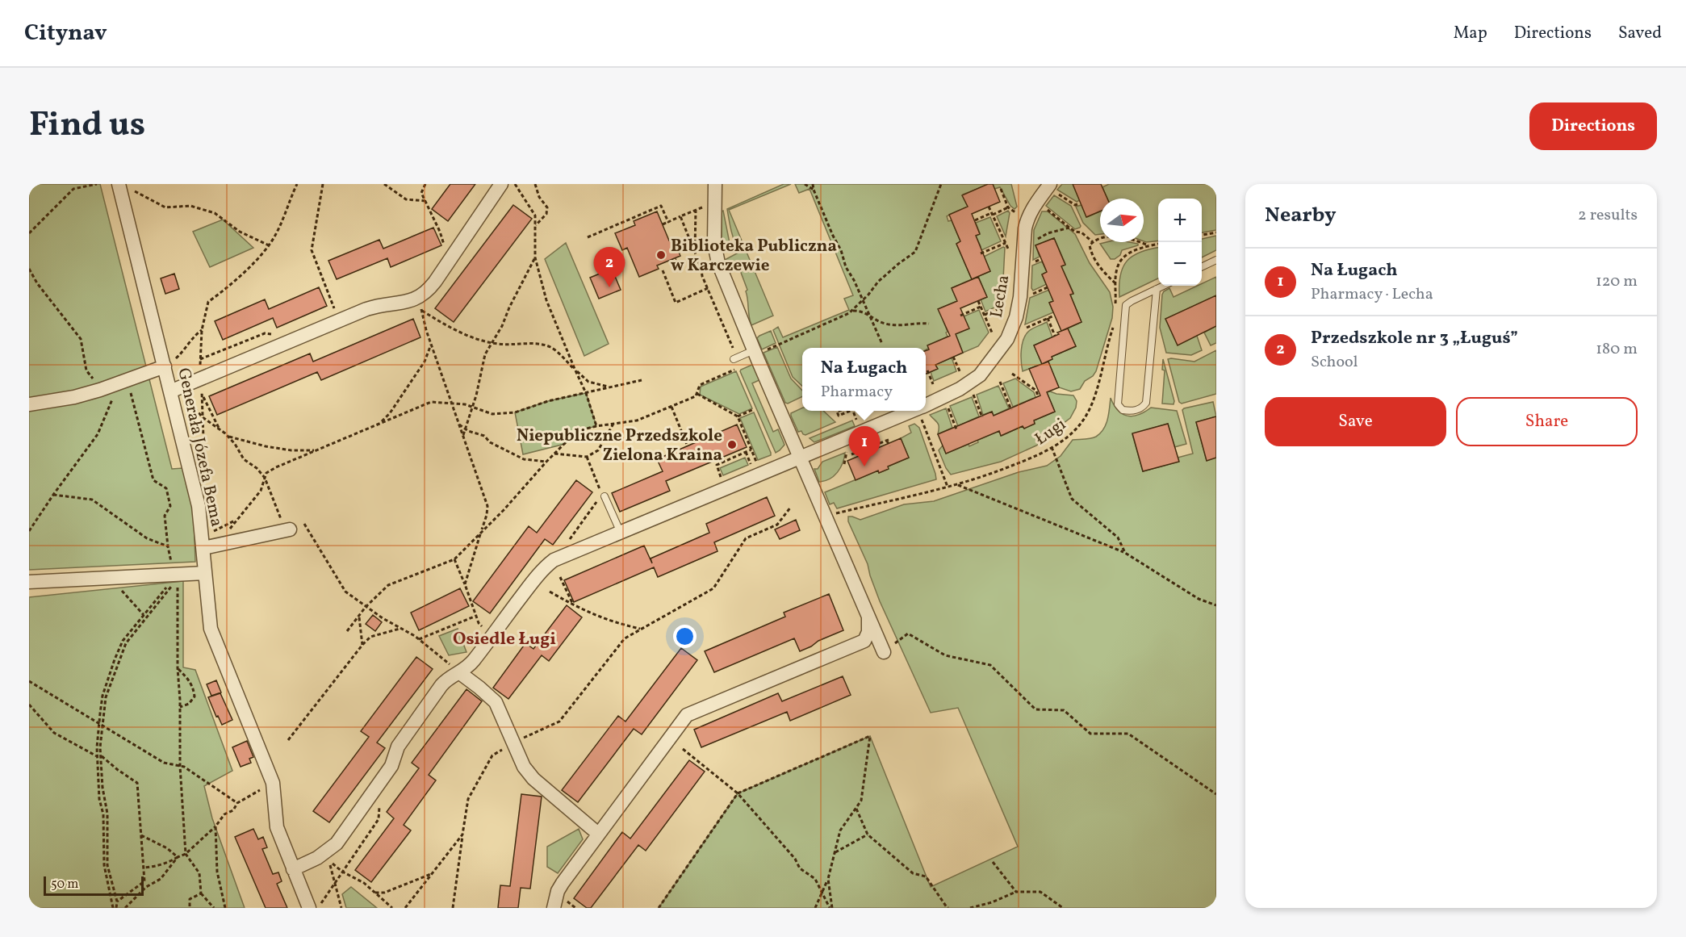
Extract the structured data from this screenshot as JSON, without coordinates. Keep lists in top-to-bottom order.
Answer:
{
  "streets": {
    "street": ["Lecha", "Generała Józefa Bema"],
    "path": ["Ługi"]
  },
  "crossings": [
    ["Lecha", "Generała Józefa Bema"]
  ],
  "districts": ["Osiedle Ługi"],
  "places": ["Biblioteka Publiczna w Karczewie", "Niepubliczne Przedszkole Zielona Kraina"],
  "scale_bar": "50 m",
  "north": "right",
  "page": {
    "header": "Citynav",
    "nav": ["Map", "Directions", "Saved"],
    "title": "Find us",
    "buttons": [
      "Directions",
      ["Save", "Share"]
    ],
    "heading": ["Nearby", "2 results"],
    "map_buttons": ["+", "−"],
    "pins": ["2", "1"],
    "list": [
      {
        "mark": "1",
        "name": "Na Ługach",
        "note": "Pharmacy · Lecha",
        "value": "120 m"
      },
      {
        "mark": "2",
        "name": "Przedszkole nr 3 „Ługuś”",
        "note": "School",
        "value": "180 m"
      }
    ],
    "popup": ["Na Ługach", "Pharmacy"],
    "scale": "50 m"
  }
}
